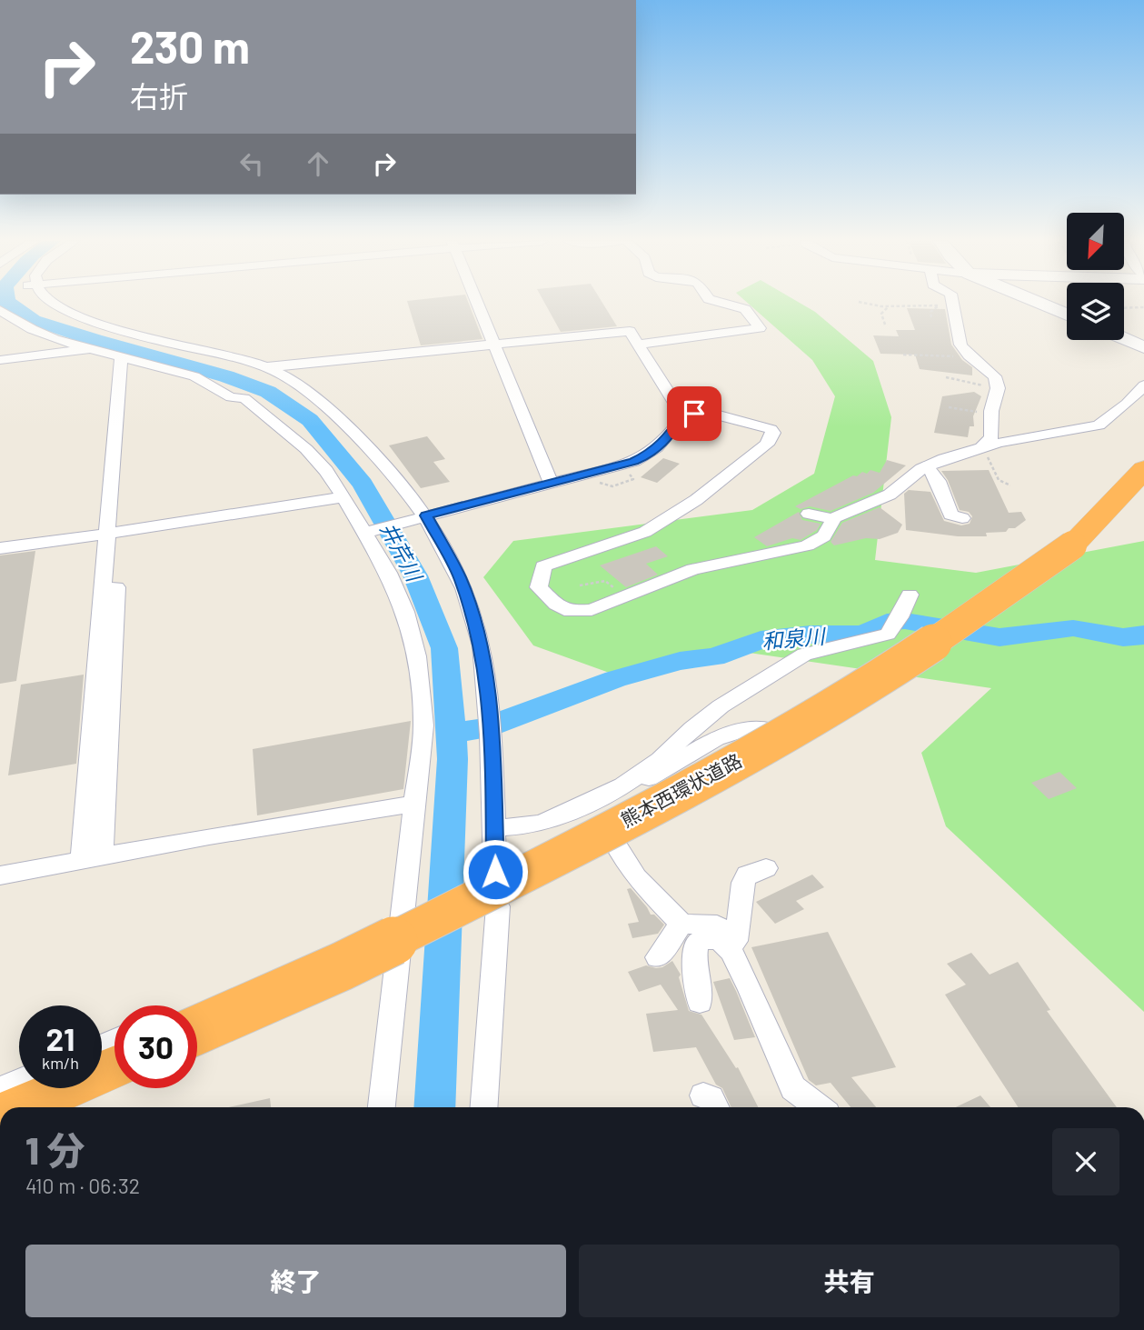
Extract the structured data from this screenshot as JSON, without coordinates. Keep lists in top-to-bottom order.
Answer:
{
  "streets": {
    "highway": ["熊本西環状道路"]
  },
  "water": ["井芹川", "和泉川"],
  "north": "bottom left",
  "page": {
    "turn": ["230 m", "右折"],
    "speed": "21 km/h",
    "limit": "30",
    "heading": ["1 分", "410 m · 06:32"],
    "buttons": ["終了", "共有"]
  }
}
